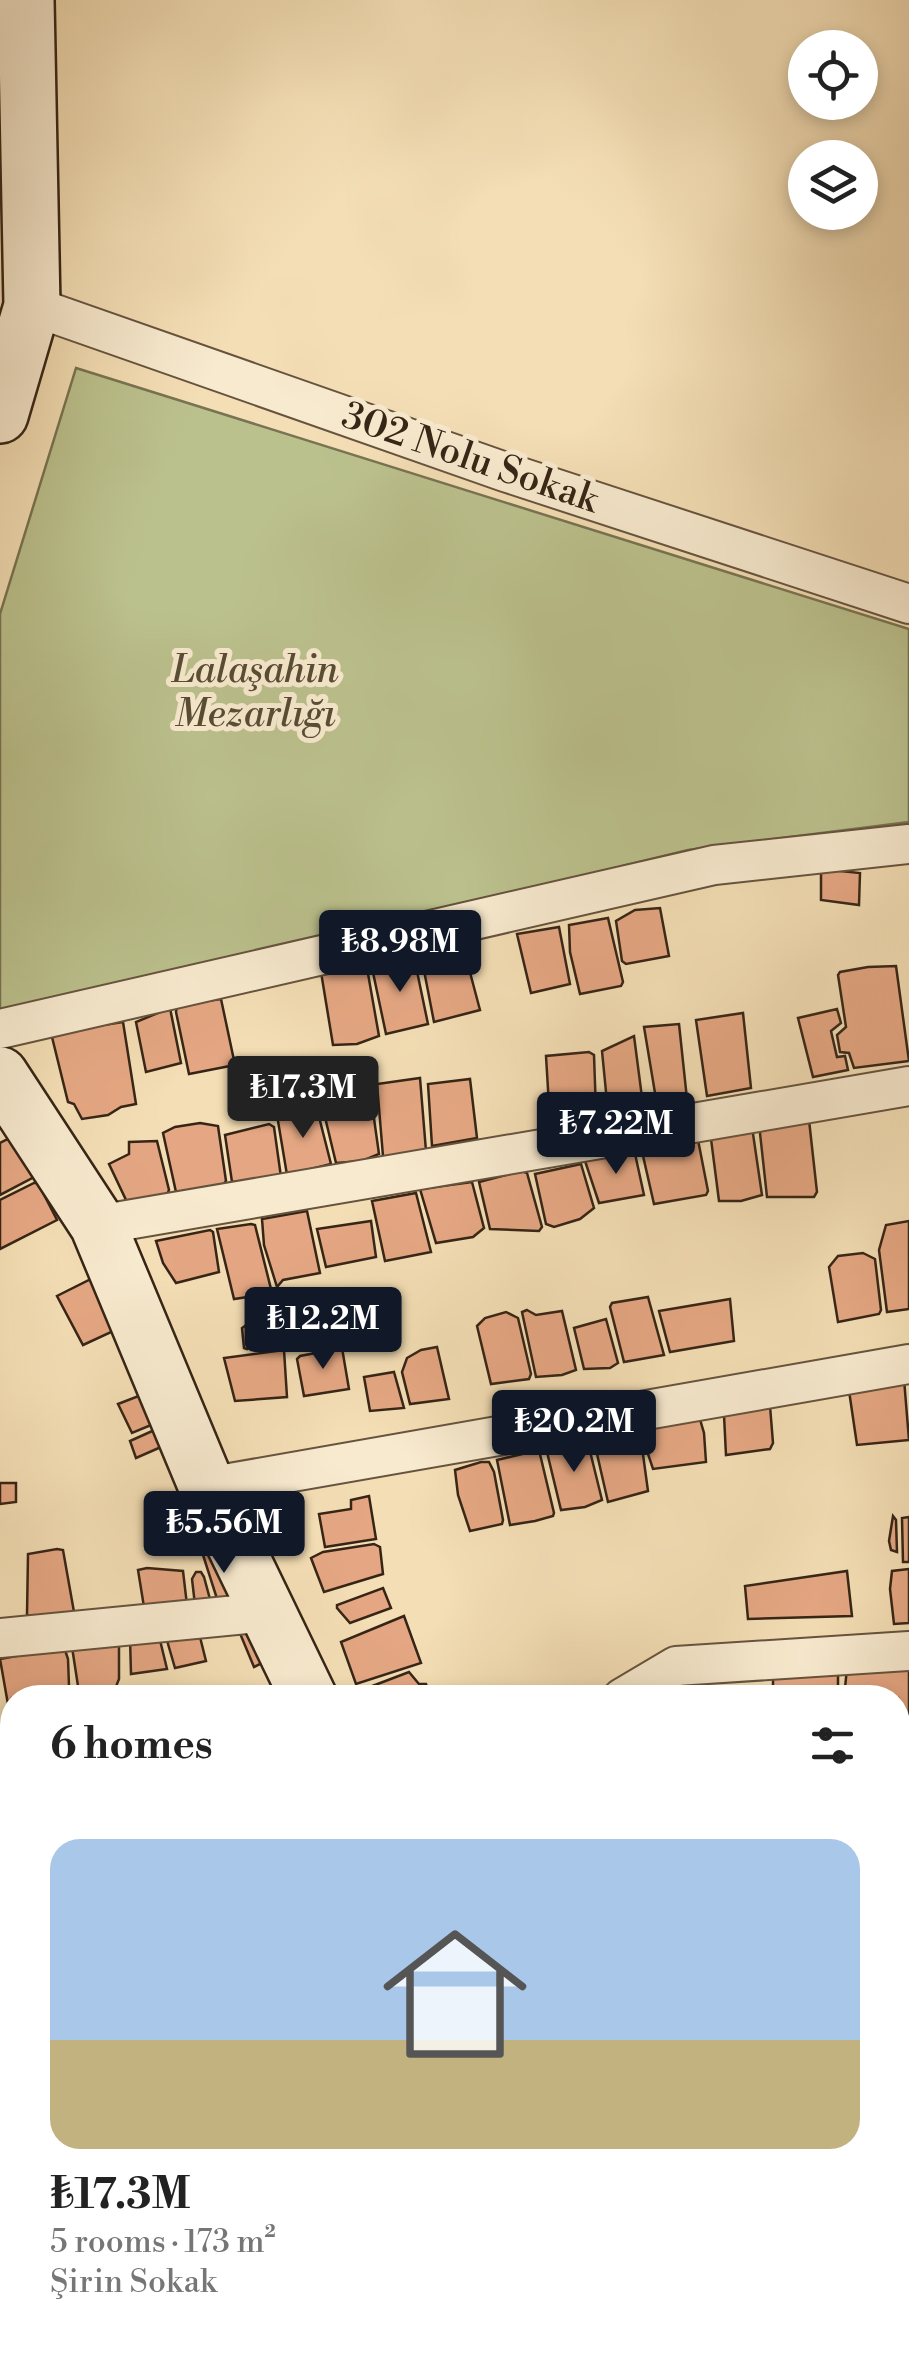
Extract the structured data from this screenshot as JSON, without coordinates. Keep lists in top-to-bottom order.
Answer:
{
  "streets": {
    "street": ["302 Nolu Sokak"]
  },
  "parks": ["Lalaşahin Mezarlığı"],
  "page": {
    "price": [
      "₺8.98M",
      "₺17.3M",
      "₺7.22M",
      "₺12.2M",
      "₺20.2M",
      "₺5.56M"
    ],
    "heading": "6 homes",
    "list": [
      {
        "name": "₺17.3M",
        "note": "5 rooms · 173 m² · Şirin Sokak"
      }
    ]
  }
}
